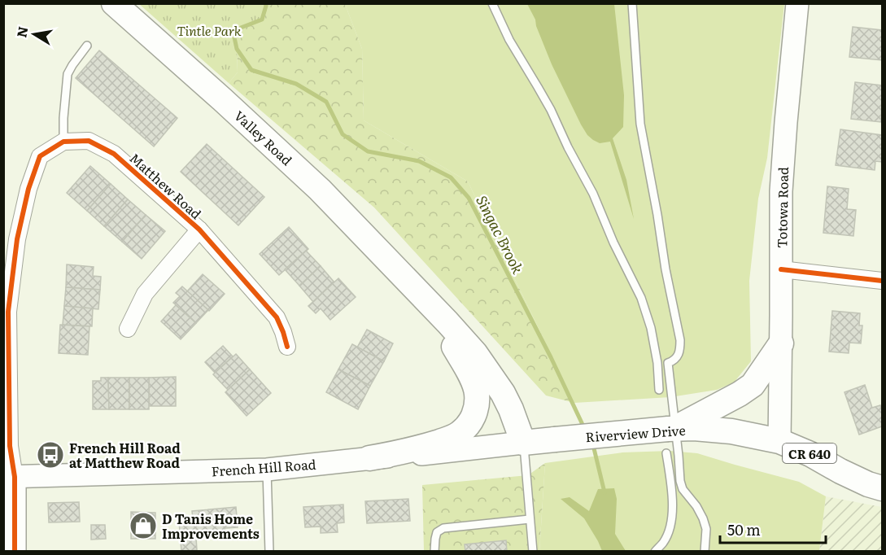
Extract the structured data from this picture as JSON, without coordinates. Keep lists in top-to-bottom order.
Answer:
{
  "streets": {
    "main road": [
      "Valley Road",
      "Totowa Road",
      "Riverview Drive",
      "CR 640",
      "French Hill Road"
    ],
    "street": ["Matthew Road"]
  },
  "crossings": [
    ["Valley Road", "Riverview Drive"],
    ["Valley Road", "French Hill Road"],
    ["Matthew Road", "French Hill Road"],
    ["Totowa Road", "Riverview Drive"],
    ["Riverview Drive", "French Hill Road"]
  ],
  "water": ["Singac Brook"],
  "parks": ["Tintle Park"],
  "places": {
    "bus stop": ["French Hill Road at Matthew Road"],
    "shop": ["D Tanis Home Improvements"]
  },
  "scale_bar": "50 m",
  "north": "left"
}
